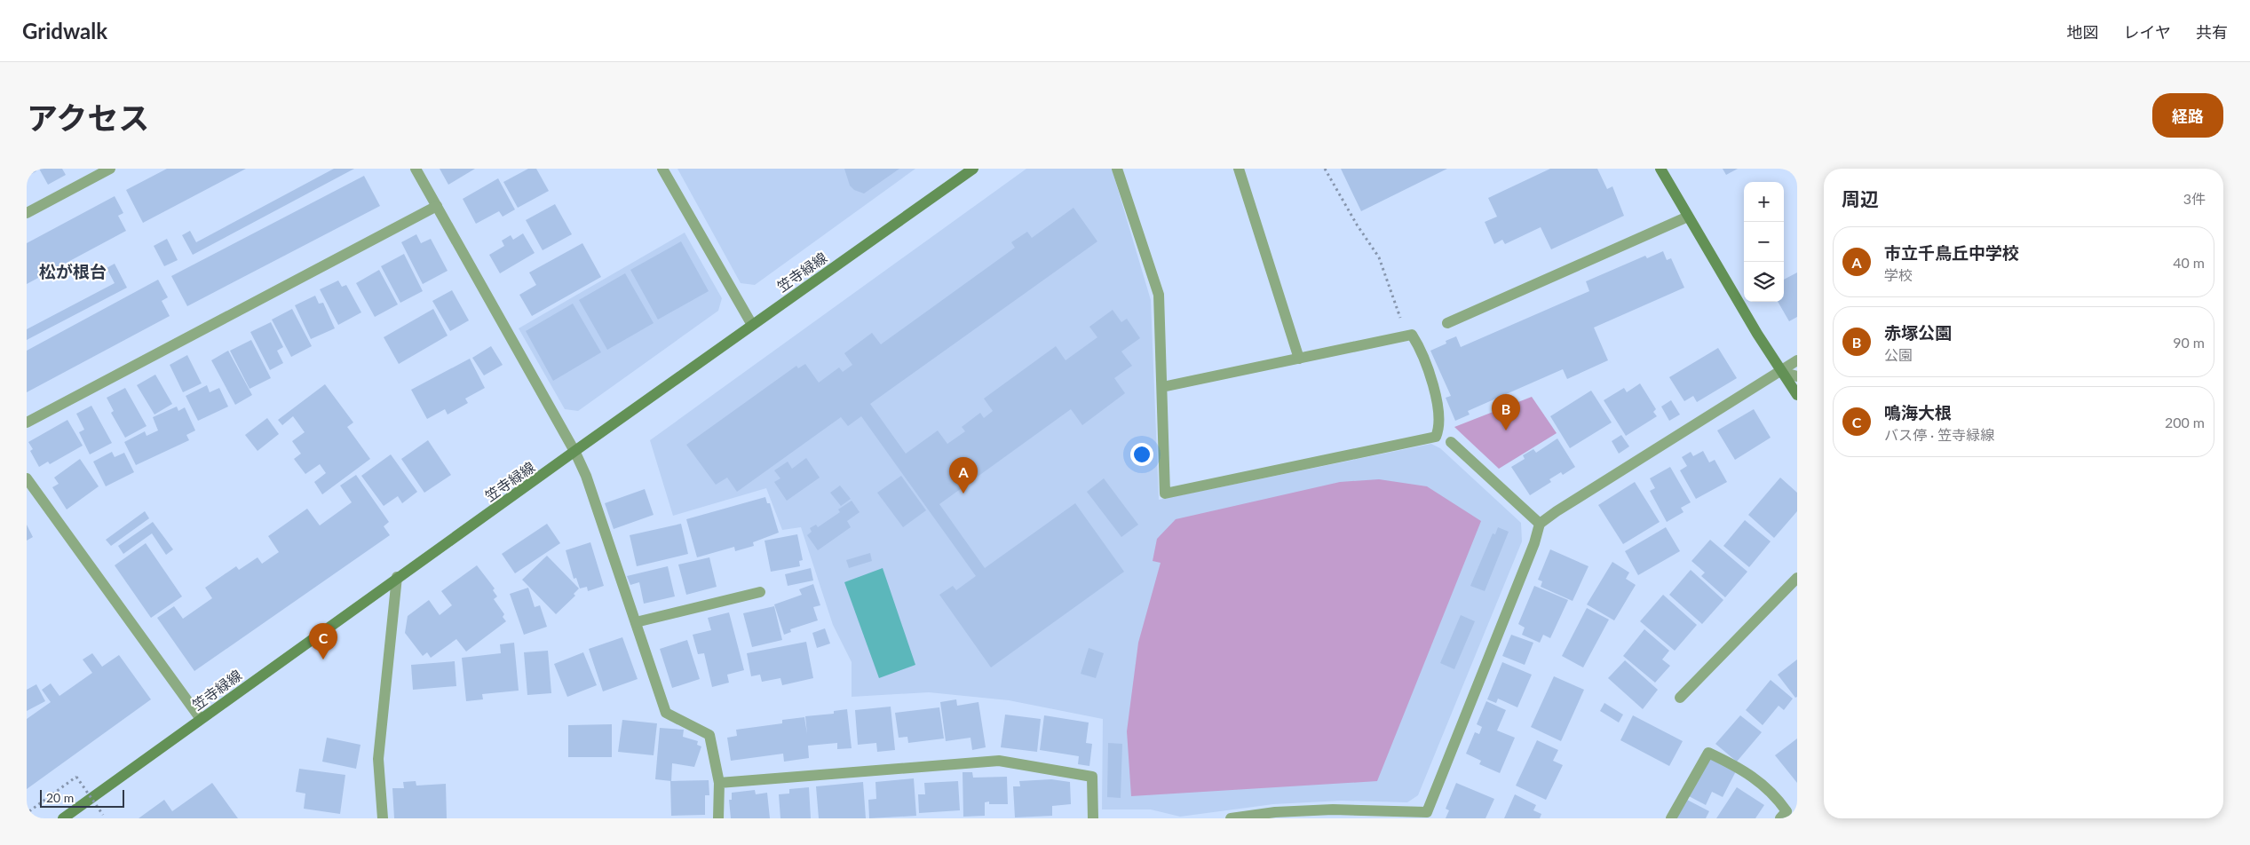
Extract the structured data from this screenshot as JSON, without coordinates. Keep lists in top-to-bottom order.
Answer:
{
  "streets": {
    "street": ["笠寺緑線"]
  },
  "districts": ["松が根台"],
  "scale_bar": "20 m",
  "page": {
    "header": "Gridwalk",
    "nav": ["地図", "レイヤ", "共有"],
    "title": "アクセス",
    "buttons": "経路",
    "heading": ["周辺", "3件"],
    "map_buttons": ["+", "−"],
    "list": [
      {
        "mark": "A",
        "name": "市立千鳥丘中学校",
        "note": "学校",
        "value": "40 m"
      },
      {
        "mark": "B",
        "name": "赤塚公園",
        "note": "公園",
        "value": "90 m"
      },
      {
        "mark": "C",
        "name": "鳴海大根",
        "note": "バス停 · 笠寺緑線",
        "value": "200 m"
      }
    ],
    "pins": ["B", "A", "C"],
    "scale": "20 m"
  }
}
